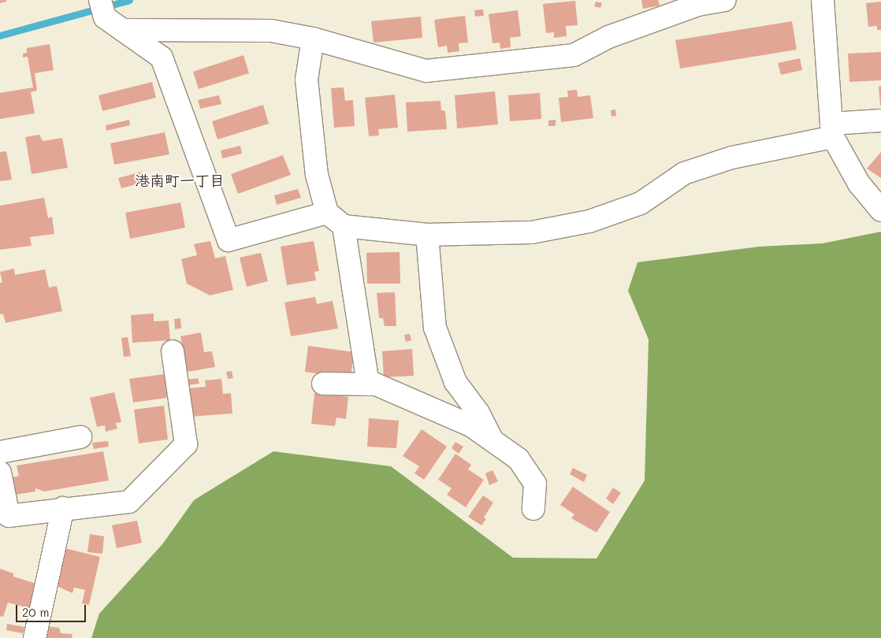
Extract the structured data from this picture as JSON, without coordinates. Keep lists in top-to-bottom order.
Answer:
{
  "districts": ["港南町一丁目"],
  "scale_bar": "20 m"
}
